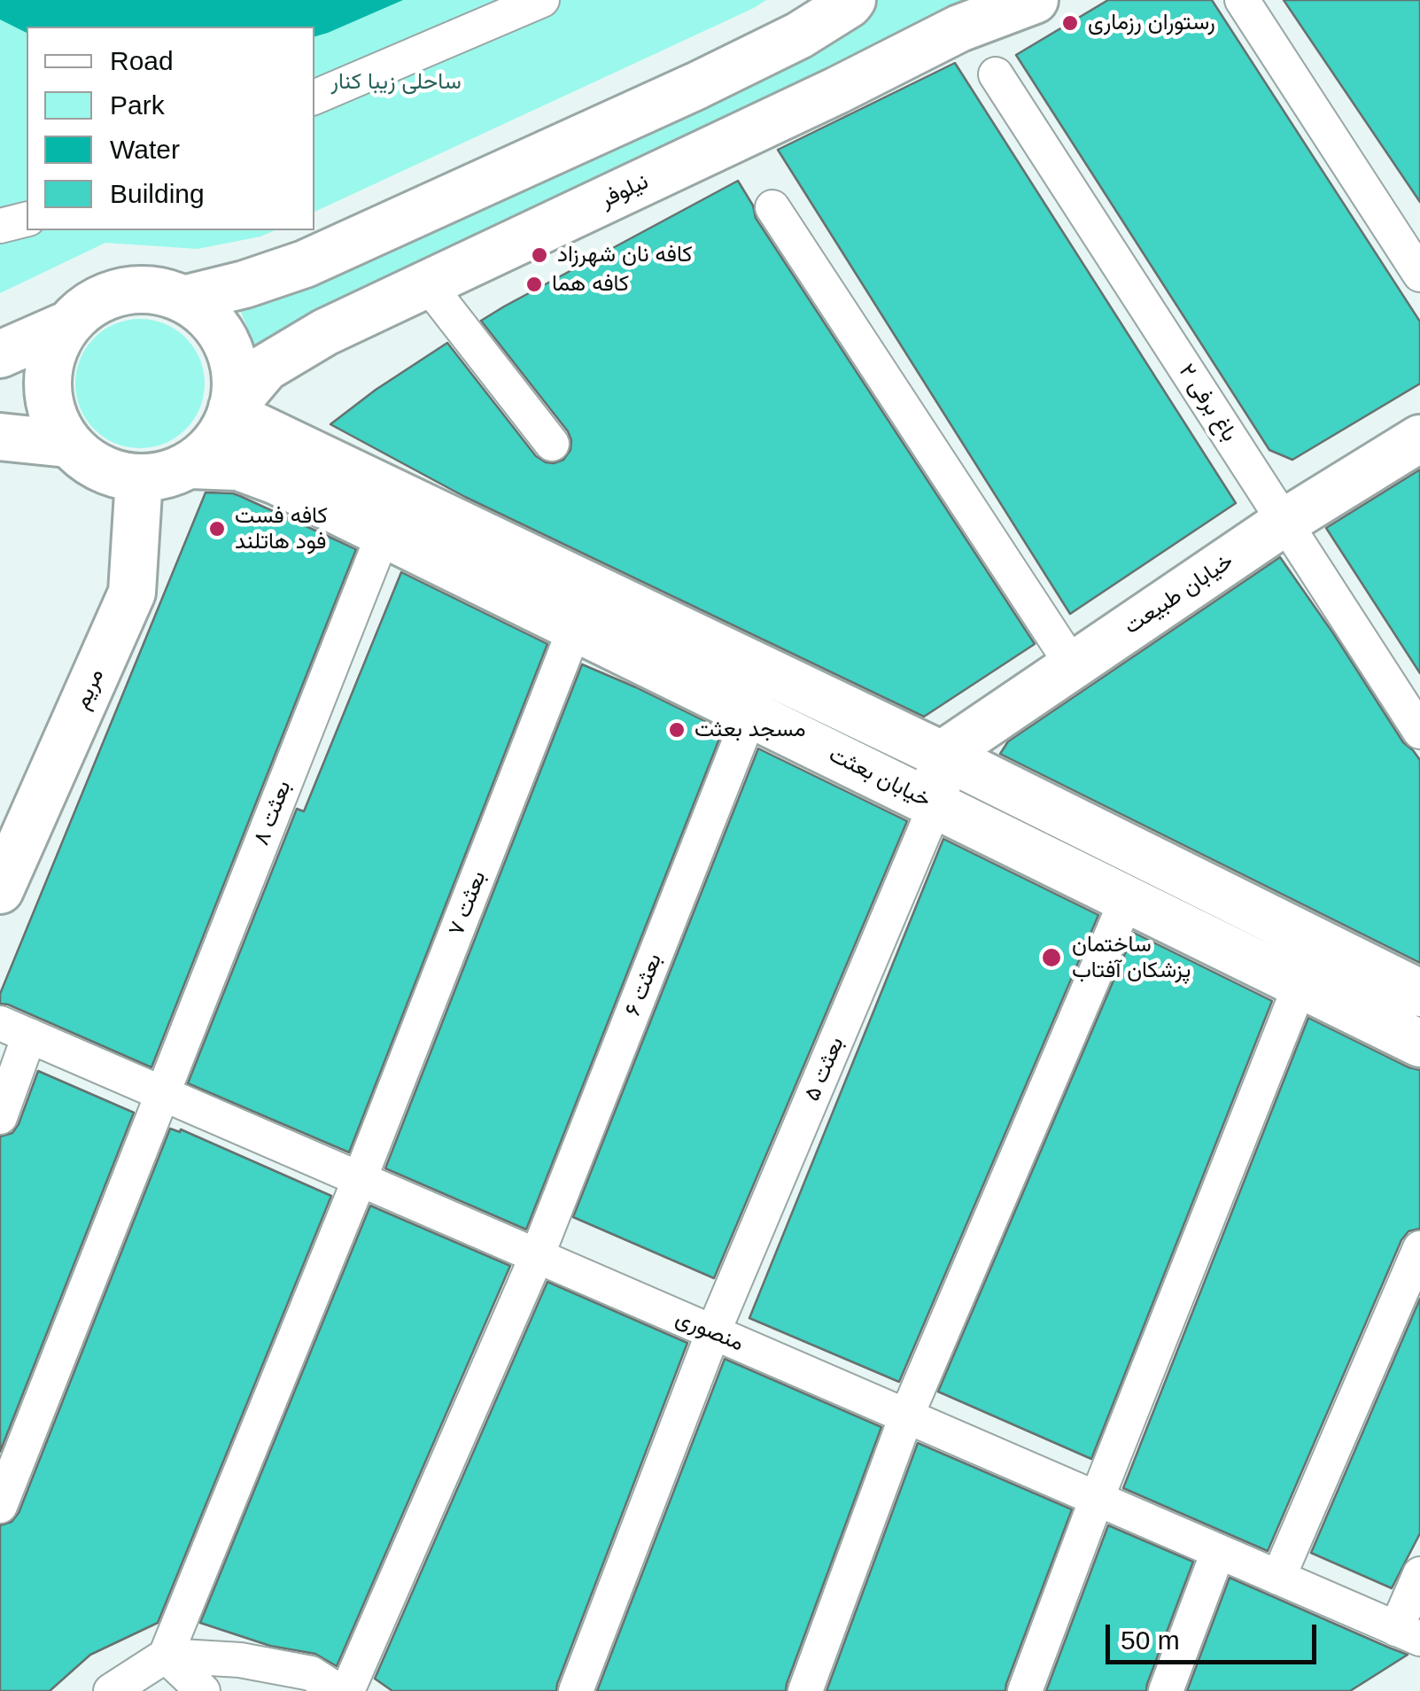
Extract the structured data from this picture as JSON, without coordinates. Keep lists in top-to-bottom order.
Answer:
{
  "streets": {
    "street": [
      "نیلوفر",
      "باغ برفی ۲",
      "خیابان طبیعت",
      "مریم",
      "خیابان بعثت",
      "بعثت ۸",
      "بعثت ۷",
      "بعثت ۶",
      "بعثت ۵",
      "منصوری"
    ]
  },
  "crossings": [
    ["نیلوفر", "مریم"],
    ["نیلوفر", "خیابان بعثت"],
    ["باغ برفی ۲", "خیابان طبیعت"],
    ["مریم", "خیابان بعثت"],
    ["خیابان بعثت", "بعثت ۸"],
    ["خیابان بعثت", "بعثت ۷"],
    ["خیابان بعثت", "بعثت ۶"],
    ["خیابان بعثت", "بعثت ۵"],
    ["بعثت ۸", "منصوری"],
    ["بعثت ۷", "منصوری"],
    ["بعثت ۶", "منصوری"],
    ["بعثت ۵", "منصوری"]
  ],
  "parks": ["ساحلی زیبا کنار"],
  "places": [
    "رستوران رزماری",
    "کافه نان شهرزاد",
    "کافه هما",
    "کافه فست فود هاتلند",
    "مسجد بعثت",
    "ساختمان پزشکان آفتاب"
  ],
  "legend": [
    "Road",
    "Park",
    "Water",
    "Building"
  ],
  "scale_bar": "50 m"
}
